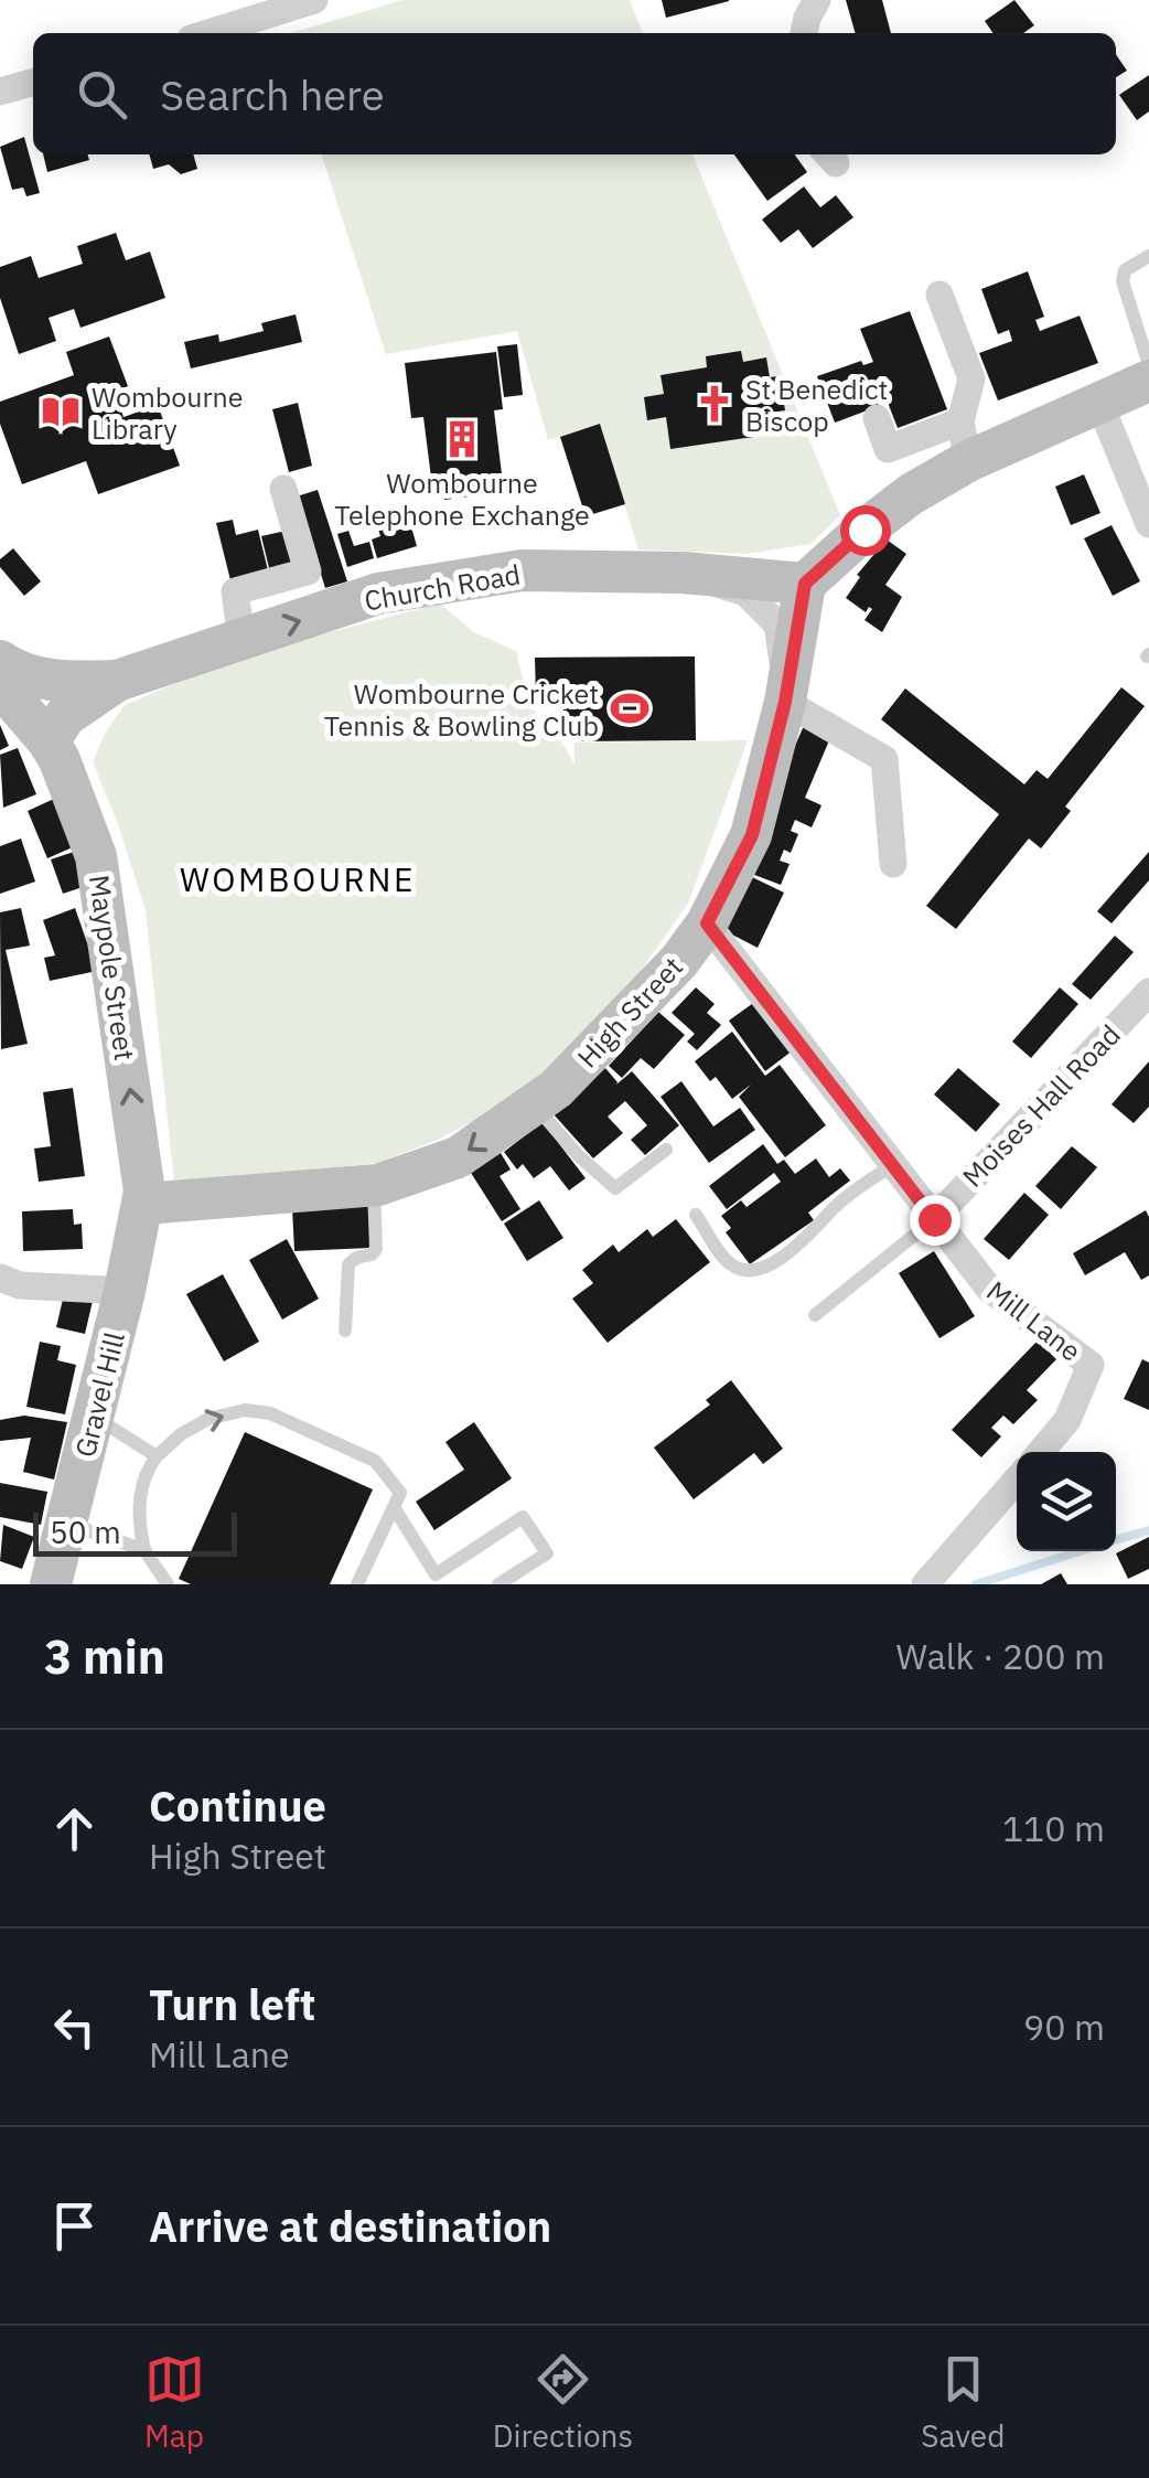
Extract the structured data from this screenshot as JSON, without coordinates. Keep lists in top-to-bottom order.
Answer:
{
  "streets": {
    "street": [
      "Church Road",
      "Maypole Street",
      "High Street",
      "Moises Hall Road",
      "Mill Lane",
      "Gravel Hill"
    ]
  },
  "crossings": [
    ["Church Road", "Maypole Street"],
    ["Church Road", "High Street"],
    ["Maypole Street", "High Street"],
    ["Maypole Street", "Gravel Hill"],
    ["High Street", "Mill Lane"],
    ["High Street", "Gravel Hill"],
    ["Moises Hall Road", "Mill Lane"]
  ],
  "one_way": ["Church Road", "Maypole Street"],
  "districts": ["WOMBOURNE"],
  "places": {
    "church": ["St Benedict Biscop"],
    "library": ["Wombourne Library"],
    "building": ["Wombourne Telephone Exchange"],
    "sports": ["Wombourne Cricket Tennis & Bowling Club"]
  },
  "scale_bar": "50 m",
  "page": {
    "search": "Search here",
    "scale": "50 m",
    "heading": ["3 min", "Walk · 200 m"],
    "list": [
      ["Continue", "High Street", "110 m"],
      ["Turn left", "Mill Lane", "90 m"],
      "Arrive at destination"
    ],
    "nav": ["Map", "Directions", "Saved"]
  }
}
